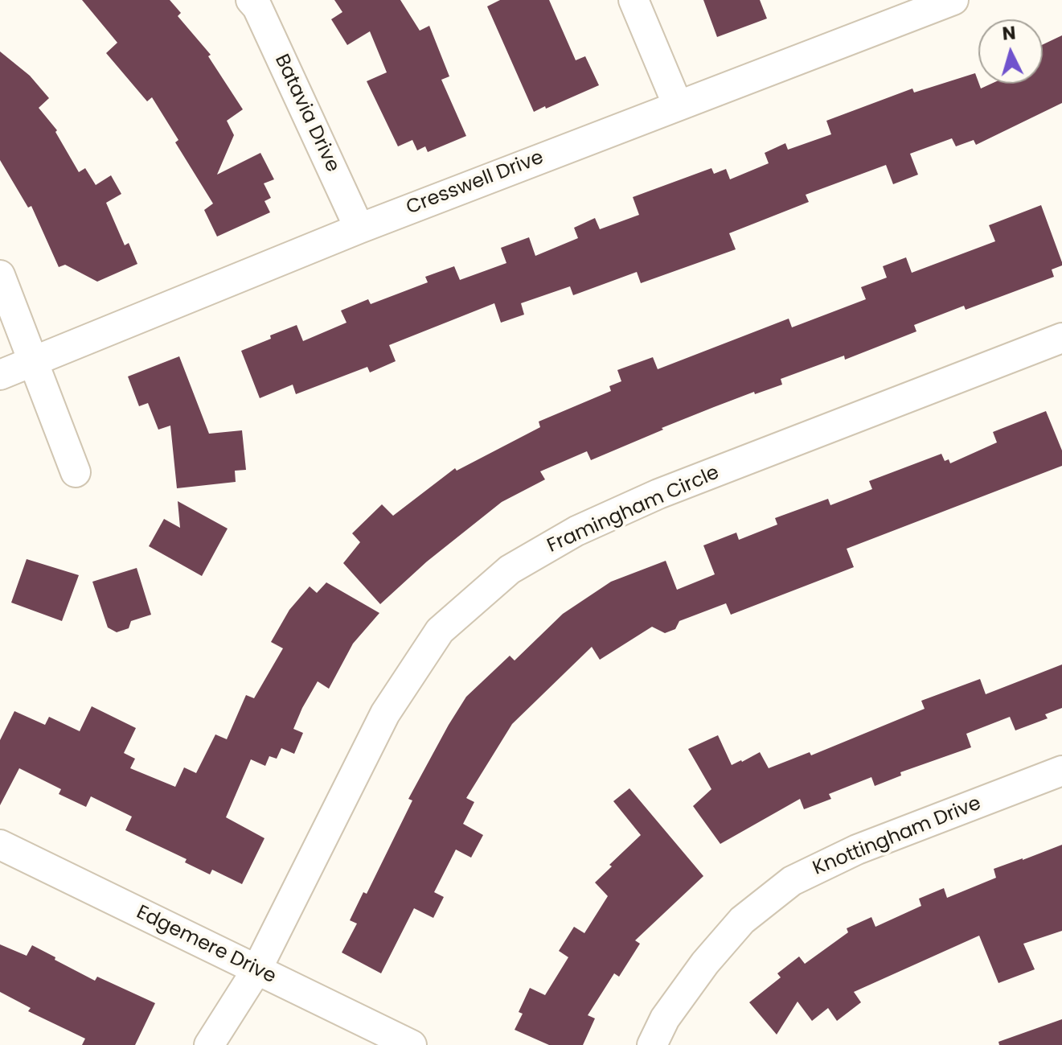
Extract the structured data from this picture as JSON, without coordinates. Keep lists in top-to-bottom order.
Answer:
{
  "streets": {
    "street": [
      "Batavia Drive",
      "Cresswell Drive",
      "Framingham Circle",
      "Knottingham Drive",
      "Edgemere Drive"
    ]
  },
  "crossings": [
    ["Batavia Drive", "Cresswell Drive"],
    ["Framingham Circle", "Edgemere Drive"]
  ],
  "north": "top"
}
